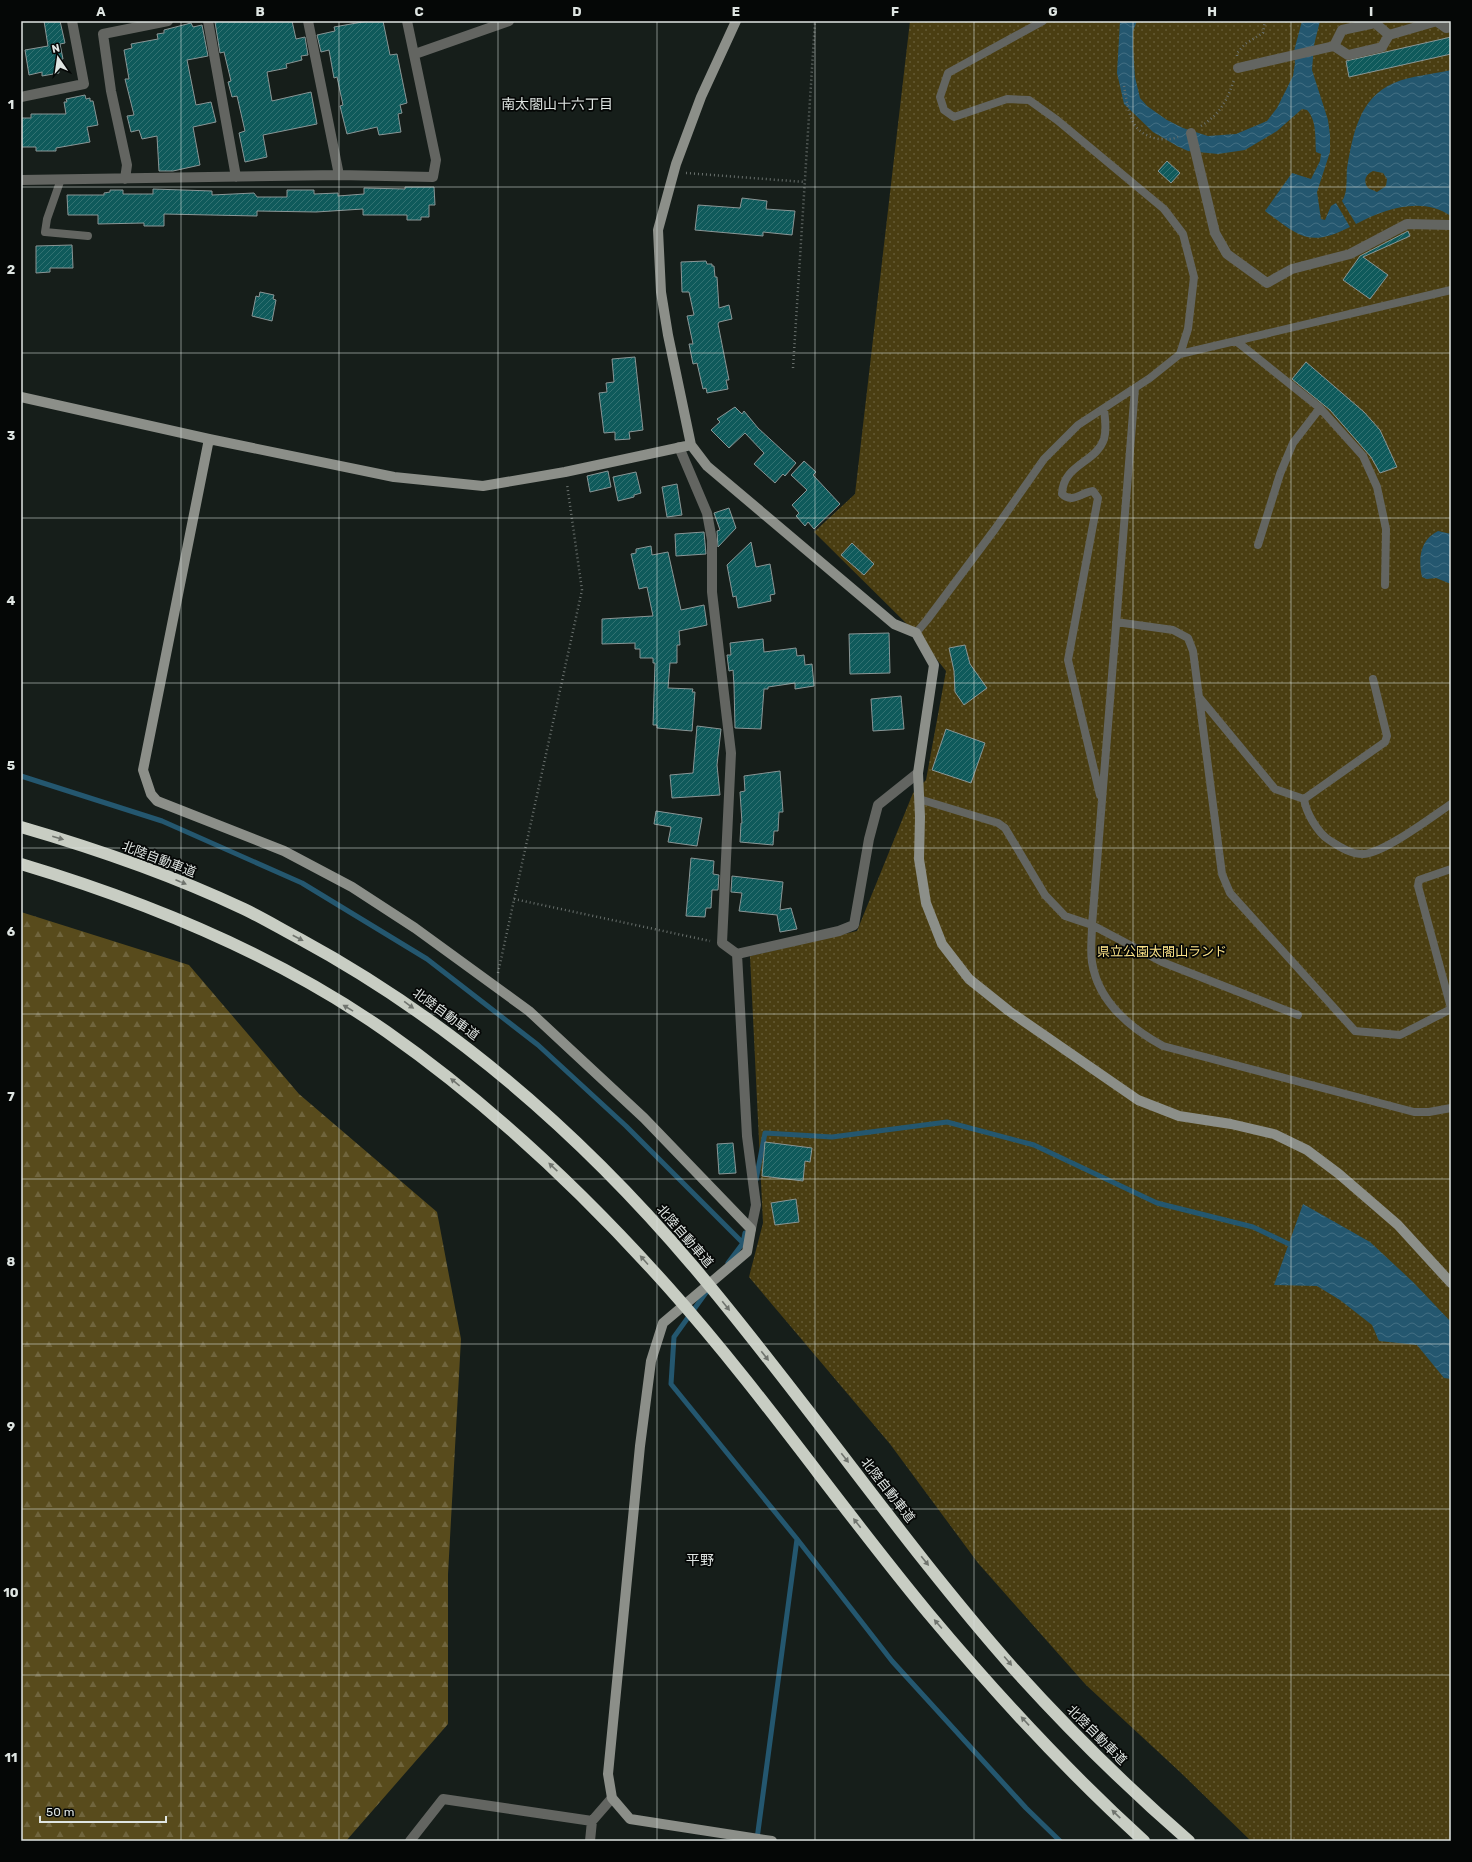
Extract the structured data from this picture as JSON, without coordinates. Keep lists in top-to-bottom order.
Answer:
{
  "streets": {
    "highway": ["北陸自動車道"]
  },
  "districts": ["南太閤山十六丁目", "平野"],
  "parks": ["県立公園太閤山ランド"],
  "scale_bar": "50 m",
  "north": "top",
  "grid": {
    "columns": [
      "A",
      "B",
      "C",
      "D",
      "E",
      "F",
      "G",
      "H",
      "I"
    ],
    "rows": [
      "1",
      "2",
      "3",
      "4",
      "5",
      "6",
      "7",
      "8",
      "9",
      "10",
      "11"
    ]
  }
}
